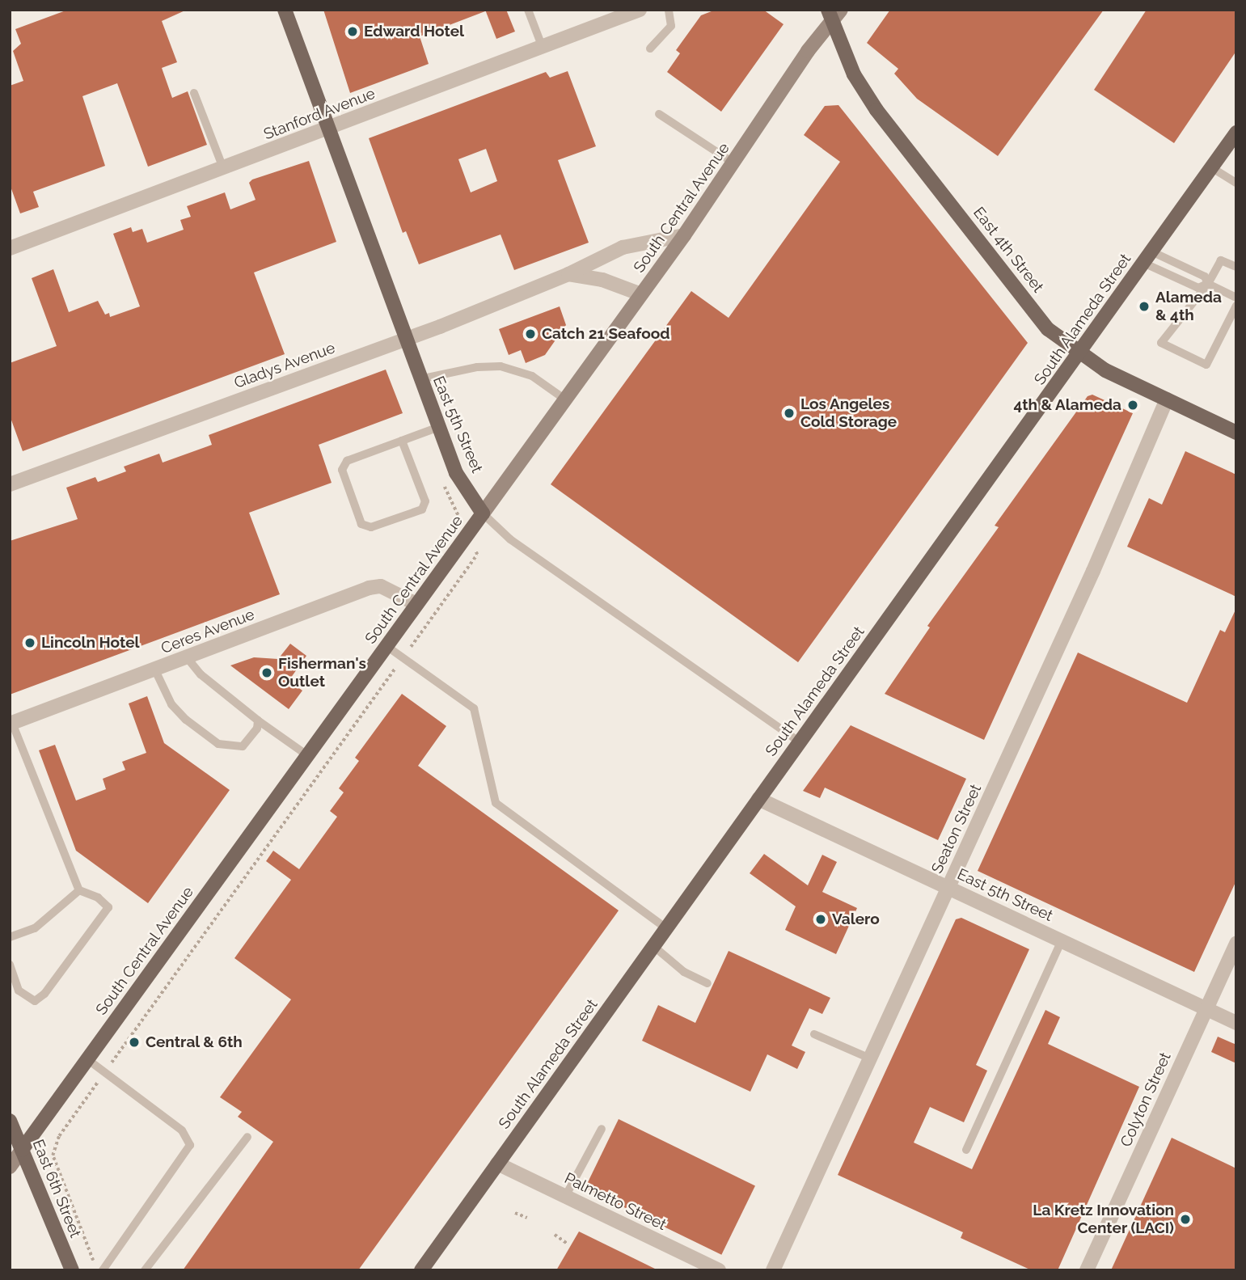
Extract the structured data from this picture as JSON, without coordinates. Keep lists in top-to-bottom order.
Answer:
{
  "streets": {
    "main road": [
      "South Central Avenue",
      "East 4th Street",
      "South Alameda Street",
      "East 5th Street",
      "East 6th Street"
    ],
    "street": [
      "Stanford Avenue",
      "Gladys Avenue",
      "Ceres Avenue",
      "Seaton Street",
      "Colyton Street",
      "Palmetto Street"
    ]
  },
  "crossings": [
    ["Stanford Avenue", "East 5th Street"],
    ["South Central Avenue", "East 4th Street"],
    ["South Central Avenue", "Gladys Avenue"],
    ["South Central Avenue", "East 5th Street"],
    ["South Central Avenue", "Ceres Avenue"],
    ["South Central Avenue", "East 6th Street"],
    ["East 4th Street", "South Alameda Street"],
    ["East 4th Street", "Seaton Street"],
    ["South Alameda Street", "East 5th Street"],
    ["South Alameda Street", "Palmetto Street"],
    ["Gladys Avenue", "East 5th Street"],
    ["East 5th Street", "Seaton Street"],
    ["East 5th Street", "Colyton Street"]
  ],
  "places": [
    "Edward Hotel",
    "Alameda & 4th",
    "Catch 21 Seafood",
    "4th & Alameda",
    "Los Angeles Cold Storage",
    "Lincoln Hotel",
    "Fisherman's Outlet",
    "Valero",
    "Central & 6th",
    "La Kretz Innovation Center (LACI)"
  ]
}
